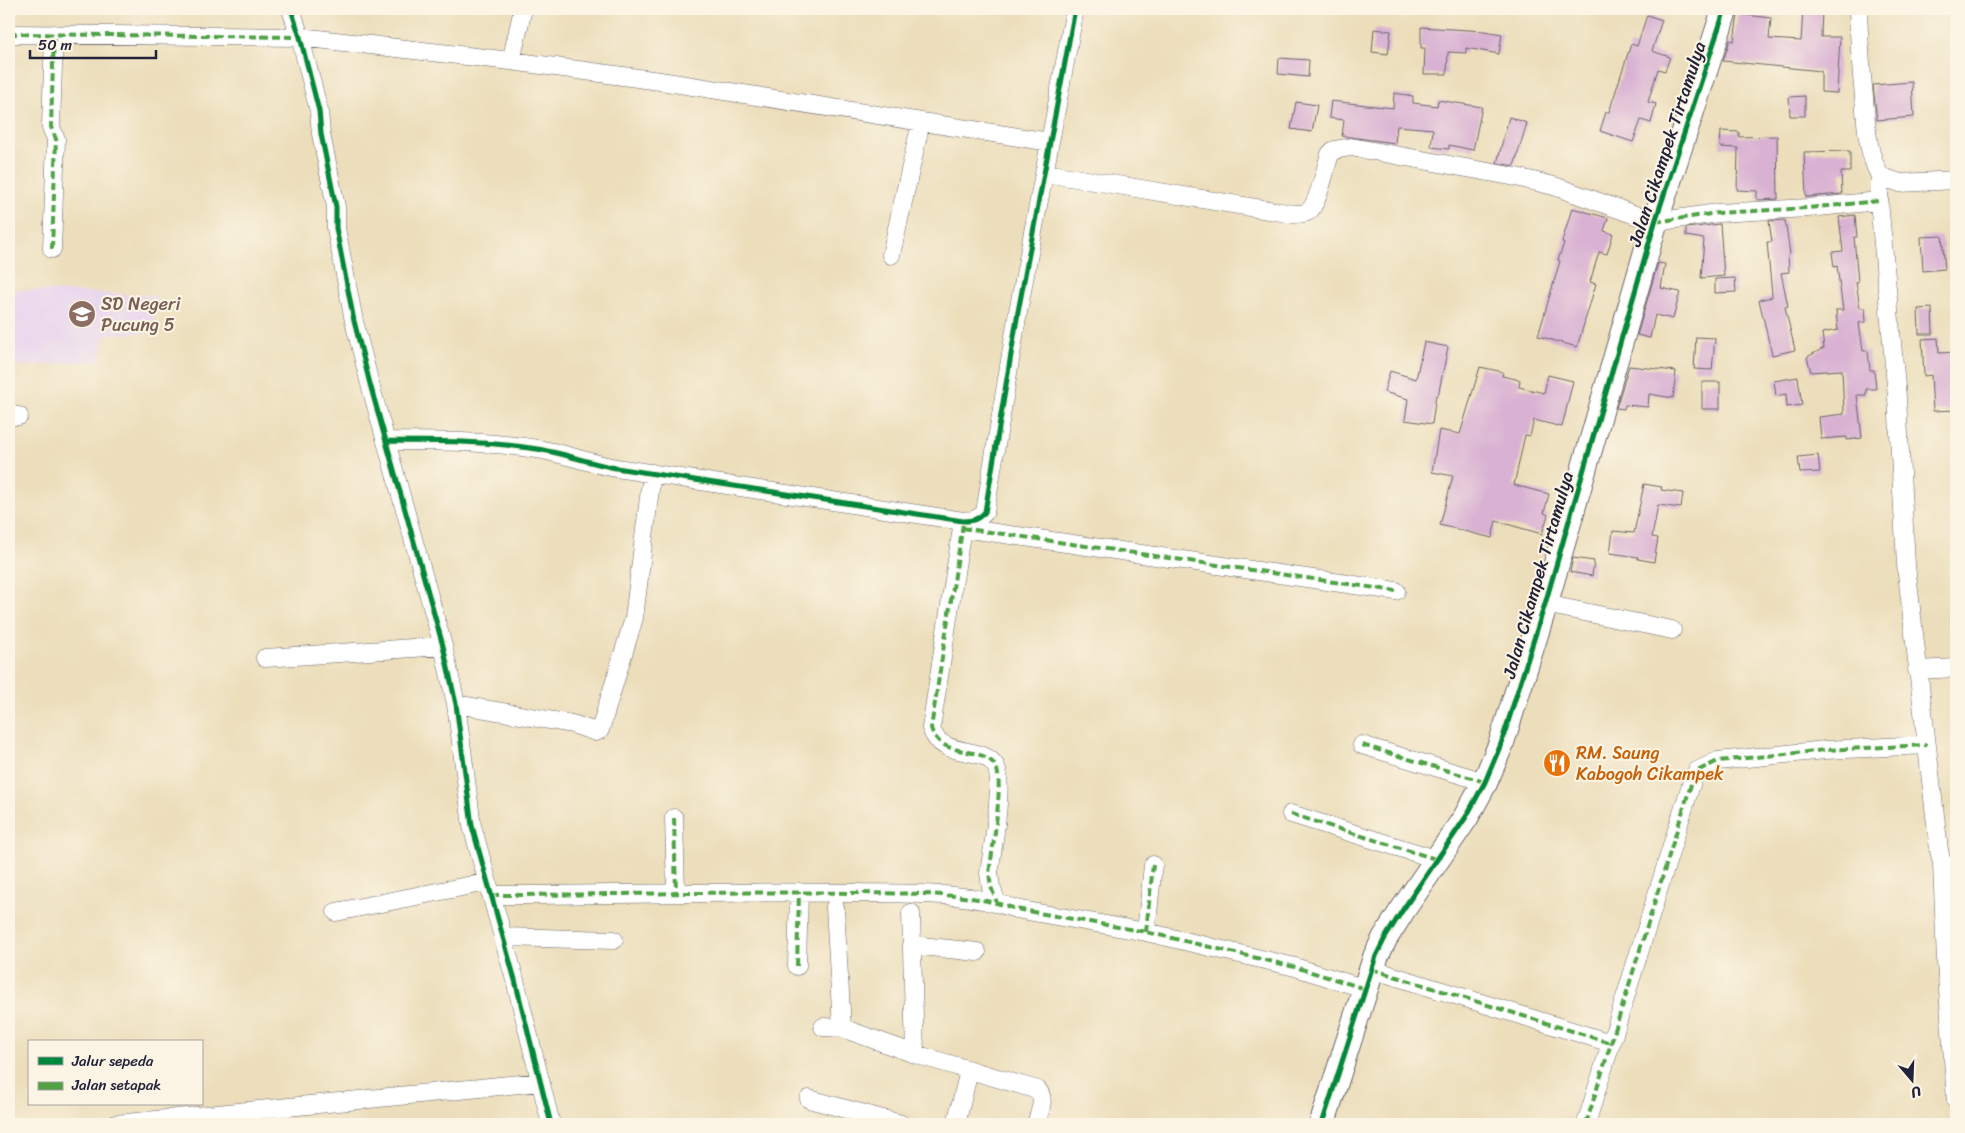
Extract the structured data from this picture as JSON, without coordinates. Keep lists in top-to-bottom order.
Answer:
{
  "streets": {
    "street": ["Jalan Cikampek Tirtamulya"]
  },
  "places": {
    "school or university": ["SD Negeri Pucung 5"],
    "restaurant": ["RM. Saung Kabogoh Cikampek"]
  },
  "legend": ["Jalur sepeda", "Jalan setapak"],
  "scale_bar": "50 m",
  "north": "bottom"
}
